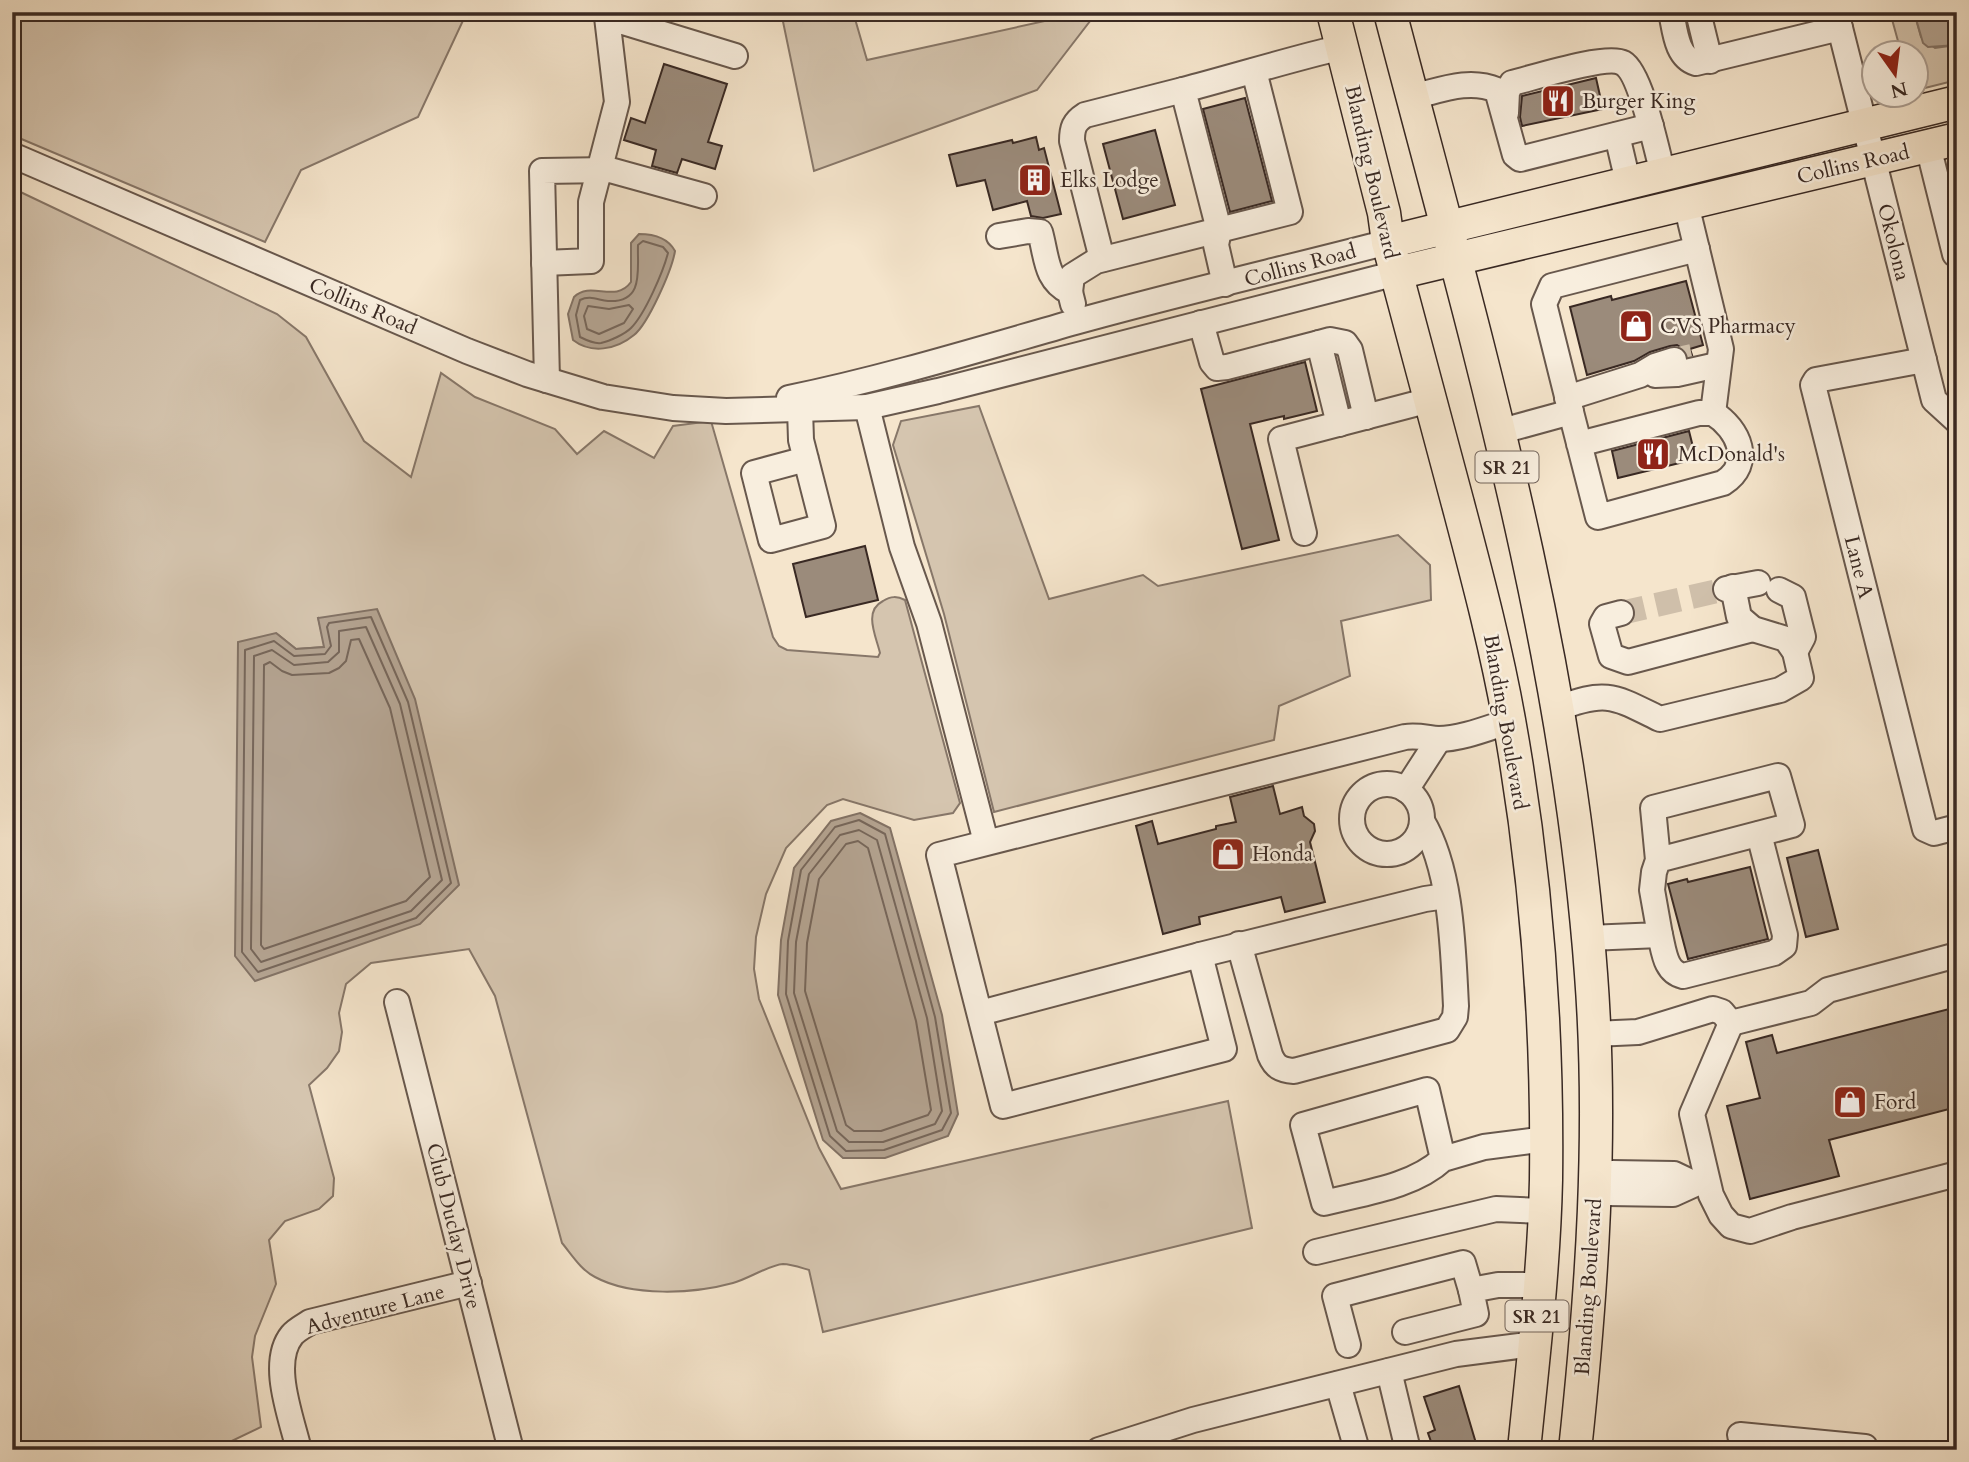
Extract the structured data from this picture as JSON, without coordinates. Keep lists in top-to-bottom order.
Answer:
{
  "streets": {
    "main road": ["Collins Road", "Blanding Boulevard", "SR 21"],
    "street": [
      "Okolona",
      "Lane A",
      "Club Duclay Drive",
      "Adventure Lane"
    ]
  },
  "crossings": [
    ["Collins Road", "Blanding Boulevard"],
    ["Collins Road", "Okolona"],
    ["Okolona", "Lane A"],
    ["Club Duclay Drive", "Adventure Lane"]
  ],
  "places": {
    "restaurant": ["Burger King", "McDonald's"],
    "building": ["Elks Lodge"],
    "shop": ["CVS Pharmacy", "Honda", "Ford"]
  },
  "north": "bottom"
}
